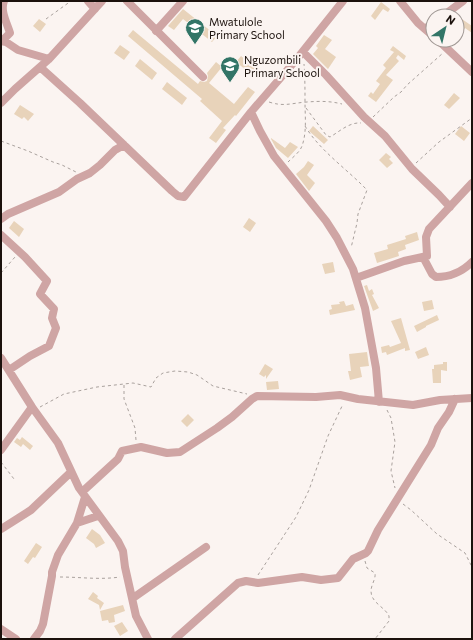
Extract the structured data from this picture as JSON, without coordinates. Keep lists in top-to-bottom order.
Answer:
{
  "places": {
    "school or university": ["Mwatulole Primary School", "Nguzombili Primary School"]
  },
  "north": "top right"
}
